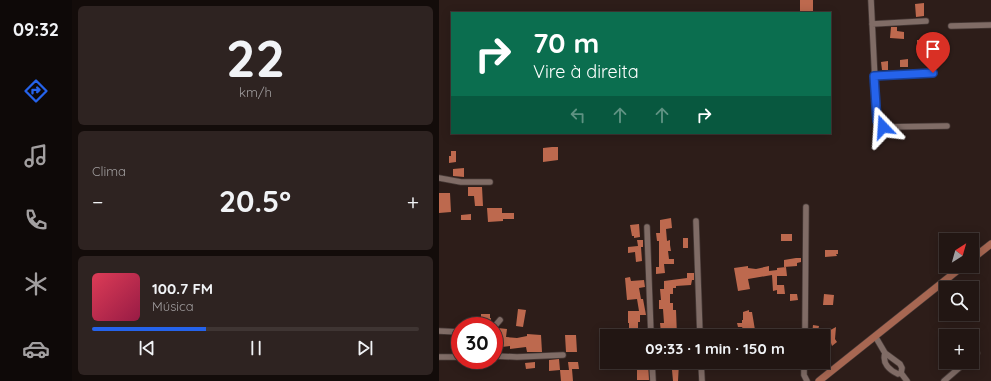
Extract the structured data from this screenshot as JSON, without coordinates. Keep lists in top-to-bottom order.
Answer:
{
  "north": "top right",
  "page": {
    "tabs": "09:32",
    "tile": [
      ["22", "km/h"],
      "Clima"
    ],
    "turn": ["70 m", "Vire à direita"],
    "heat": ["−", "20.5°", "+"],
    "map_buttons": "+",
    "song": ["100.7 FM", "Música"],
    "limit": "30",
    "trip": "09:33 · 1 min · 150 m"
  }
}
